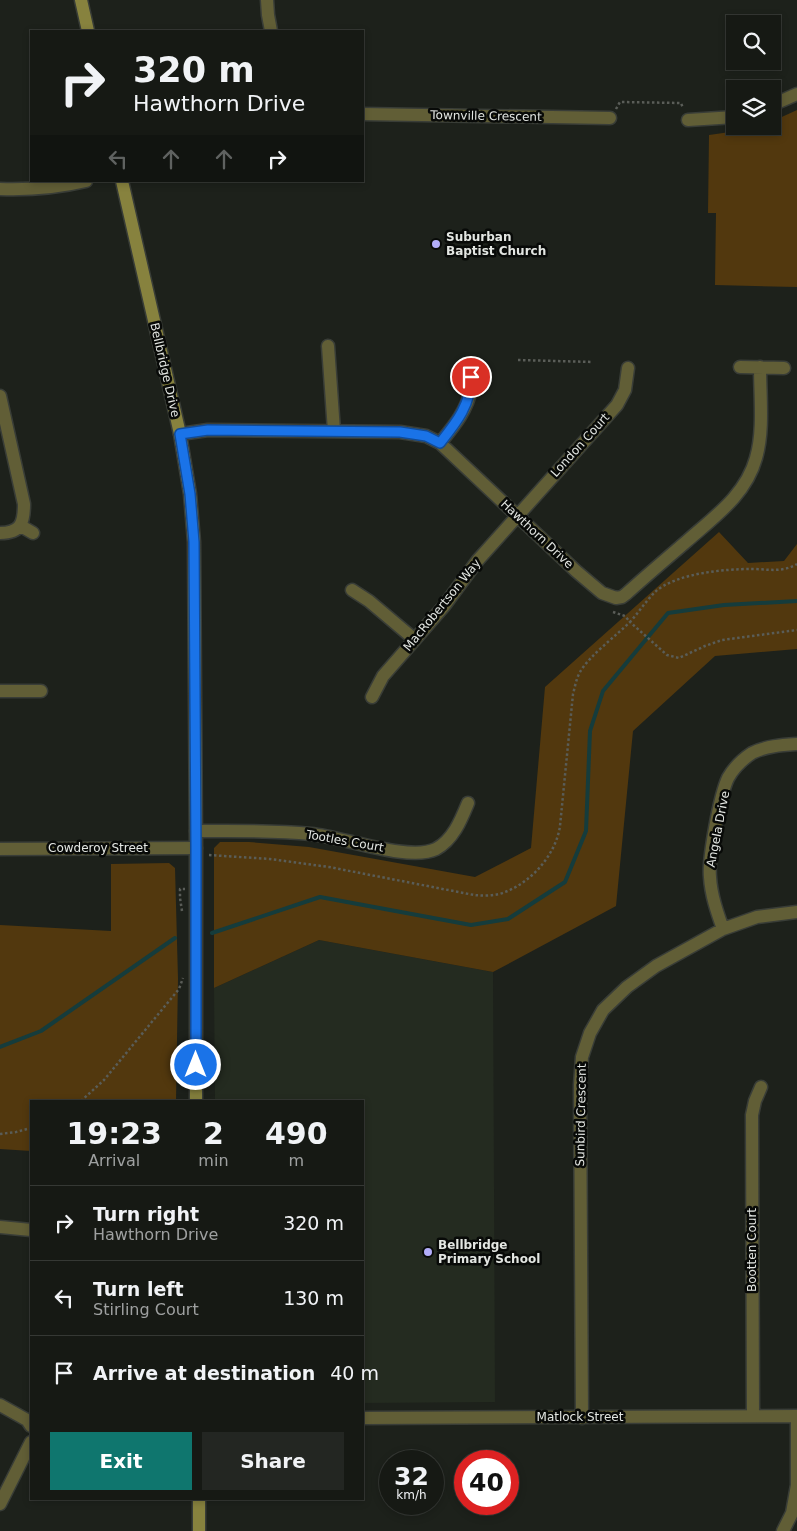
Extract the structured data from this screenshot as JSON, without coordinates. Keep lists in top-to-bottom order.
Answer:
{
  "streets": {
    "street": [
      "Townville Crescent",
      "Bellbridge Drive",
      "London Court",
      "Hawthorn Drive",
      "MacRobertson Way",
      "Angela Drive",
      "Tootles Court",
      "Cowderoy Street",
      "Sunbird Crescent",
      "Bootten Court",
      "Matlock Street"
    ]
  },
  "crossings": [
    ["Bellbridge Drive", "Hawthorn Drive"],
    ["Bellbridge Drive", "Tootles Court"],
    ["Bellbridge Drive", "Cowderoy Street"],
    ["London Court", "Hawthorn Drive"],
    ["London Court", "MacRobertson Way"],
    ["Hawthorn Drive", "MacRobertson Way"],
    ["Angela Drive", "Sunbird Crescent"],
    ["Sunbird Crescent", "Matlock Street"],
    ["Bootten Court", "Matlock Street"]
  ],
  "places": ["Suburban Baptist Church", "Bellbridge Primary School"],
  "page": {
    "turn": ["320 m", "Hawthorn Drive"],
    "eta": [
      "19:23",
      "Arrival",
      "2",
      "min",
      "490",
      "m"
    ],
    "list": [
      {
        "name": "Turn right",
        "note": "Hawthorn Drive",
        "value": "320 m"
      },
      {
        "name": "Turn left",
        "note": "Stirling Court",
        "value": "130 m"
      },
      {
        "name": "Arrive at destination",
        "value": "40 m"
      }
    ],
    "buttons": ["Exit", "Share"],
    "speed": "32 km/h",
    "limit": "40"
  }
}
